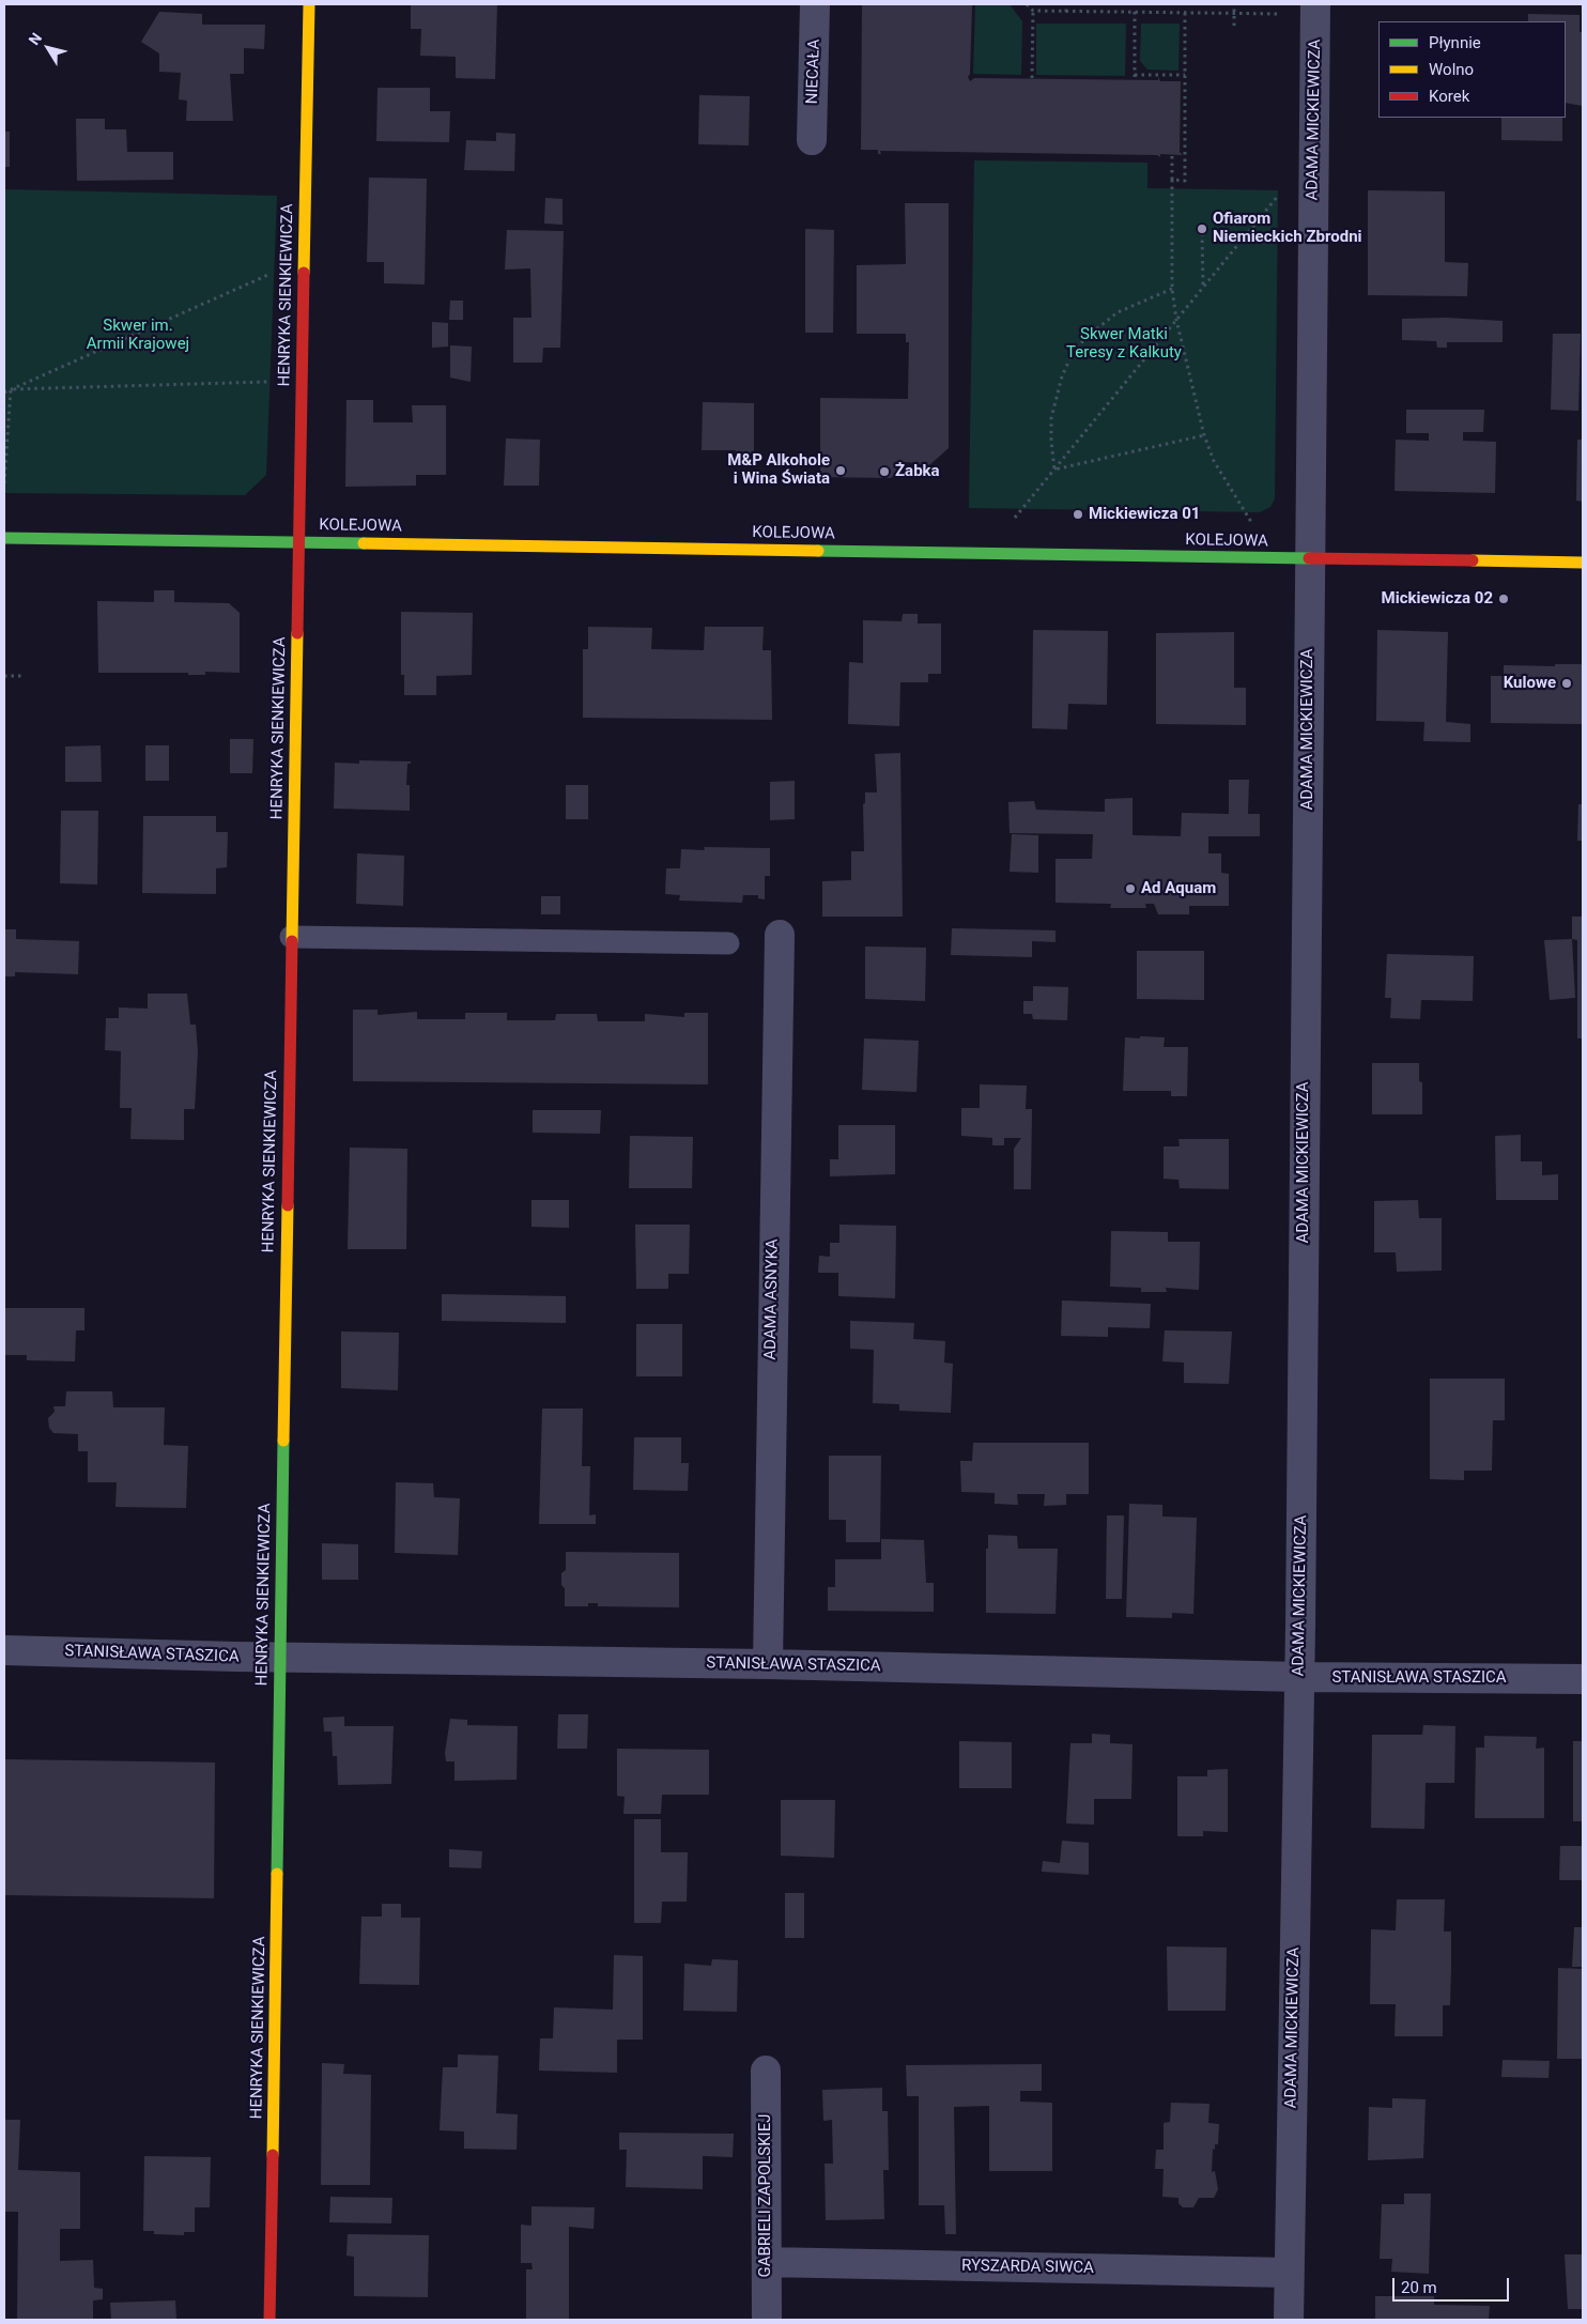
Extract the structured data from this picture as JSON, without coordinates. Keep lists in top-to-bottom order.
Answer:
{
  "streets": {
    "street": [
      "NIECAŁA",
      "ADAMA MICKIEWICZA",
      "HENRYKA SIENKIEWICZA",
      "KOLEJOWA",
      "ADAMA ASNYKA",
      "STANISŁAWA STASZICA",
      "GABRIELI ZAPOLSKIEJ",
      "RYSZARDA SIWCA"
    ]
  },
  "crossings": [
    ["ADAMA MICKIEWICZA", "KOLEJOWA"],
    ["ADAMA MICKIEWICZA", "STANISŁAWA STASZICA"],
    ["ADAMA MICKIEWICZA", "RYSZARDA SIWCA"],
    ["HENRYKA SIENKIEWICZA", "KOLEJOWA"],
    ["HENRYKA SIENKIEWICZA", "STANISŁAWA STASZICA"],
    ["ADAMA ASNYKA", "STANISŁAWA STASZICA"],
    ["GABRIELI ZAPOLSKIEJ", "RYSZARDA SIWCA"]
  ],
  "parks": ["Skwer im. Armii Krajowej", "Skwer Matki Teresy z Kalkuty"],
  "places": [
    "Ofiarom Niemieckich Zbrodni",
    "M&P Alkohole i Wina Świata",
    "Żabka",
    "Mickiewicza 01",
    "Mickiewicza 02",
    "Kulowe",
    "Ad Aquam"
  ],
  "legend": ["Płynnie", "Wolno", "Korek"],
  "scale_bar": "20 m",
  "north": "top left"
}
